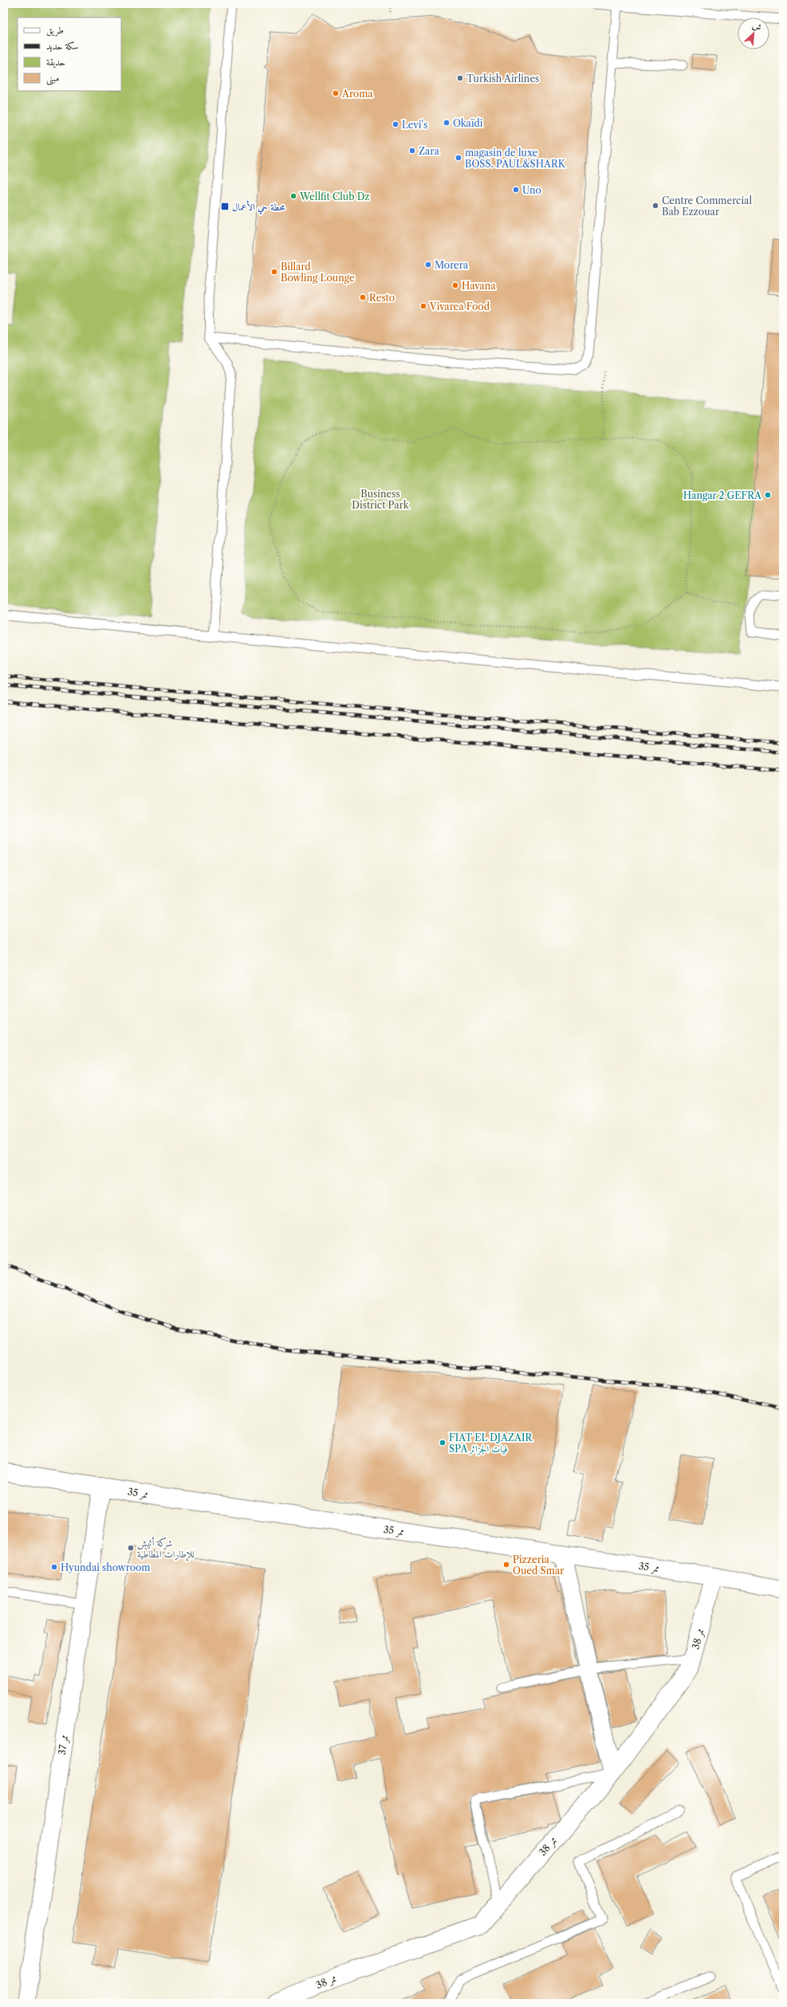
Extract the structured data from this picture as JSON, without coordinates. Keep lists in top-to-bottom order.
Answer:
{
  "streets": {
    "street": ["ممر 35", "ممر 38", "ممر 37"]
  },
  "crossings": [
    ["ممر 35", "ممر 38"],
    ["ممر 35", "ممر 37"]
  ],
  "parks": ["Business District Park"],
  "places": {
    "other": [
      "Turkish Airlines",
      "Aroma",
      "Okaïdi",
      "Levi's",
      "Zara",
      "magasin de luxe BOSS. PAUL&SHARK",
      "Uno",
      "Wellfit Club Dz",
      "Centre Commercial Bab Ezzouar",
      "Morera",
      "Billard Bowling Lounge",
      "Havana",
      "Resto",
      "Vivarea Food",
      "Hangar 2 GEFRA",
      "FIAT EL DJAZAIR SPA فيات الجزائر",
      "شركة أئيش للإطارات المطاطية",
      "Pizzeria Oued Smar",
      "Hyundai showroom"
    ],
    "transit": ["محطة حي الأعمال"]
  },
  "legend": [
    "طريق",
    "سكة حديد",
    "حديقة",
    "مبنى"
  ],
  "north": "top right"
}
